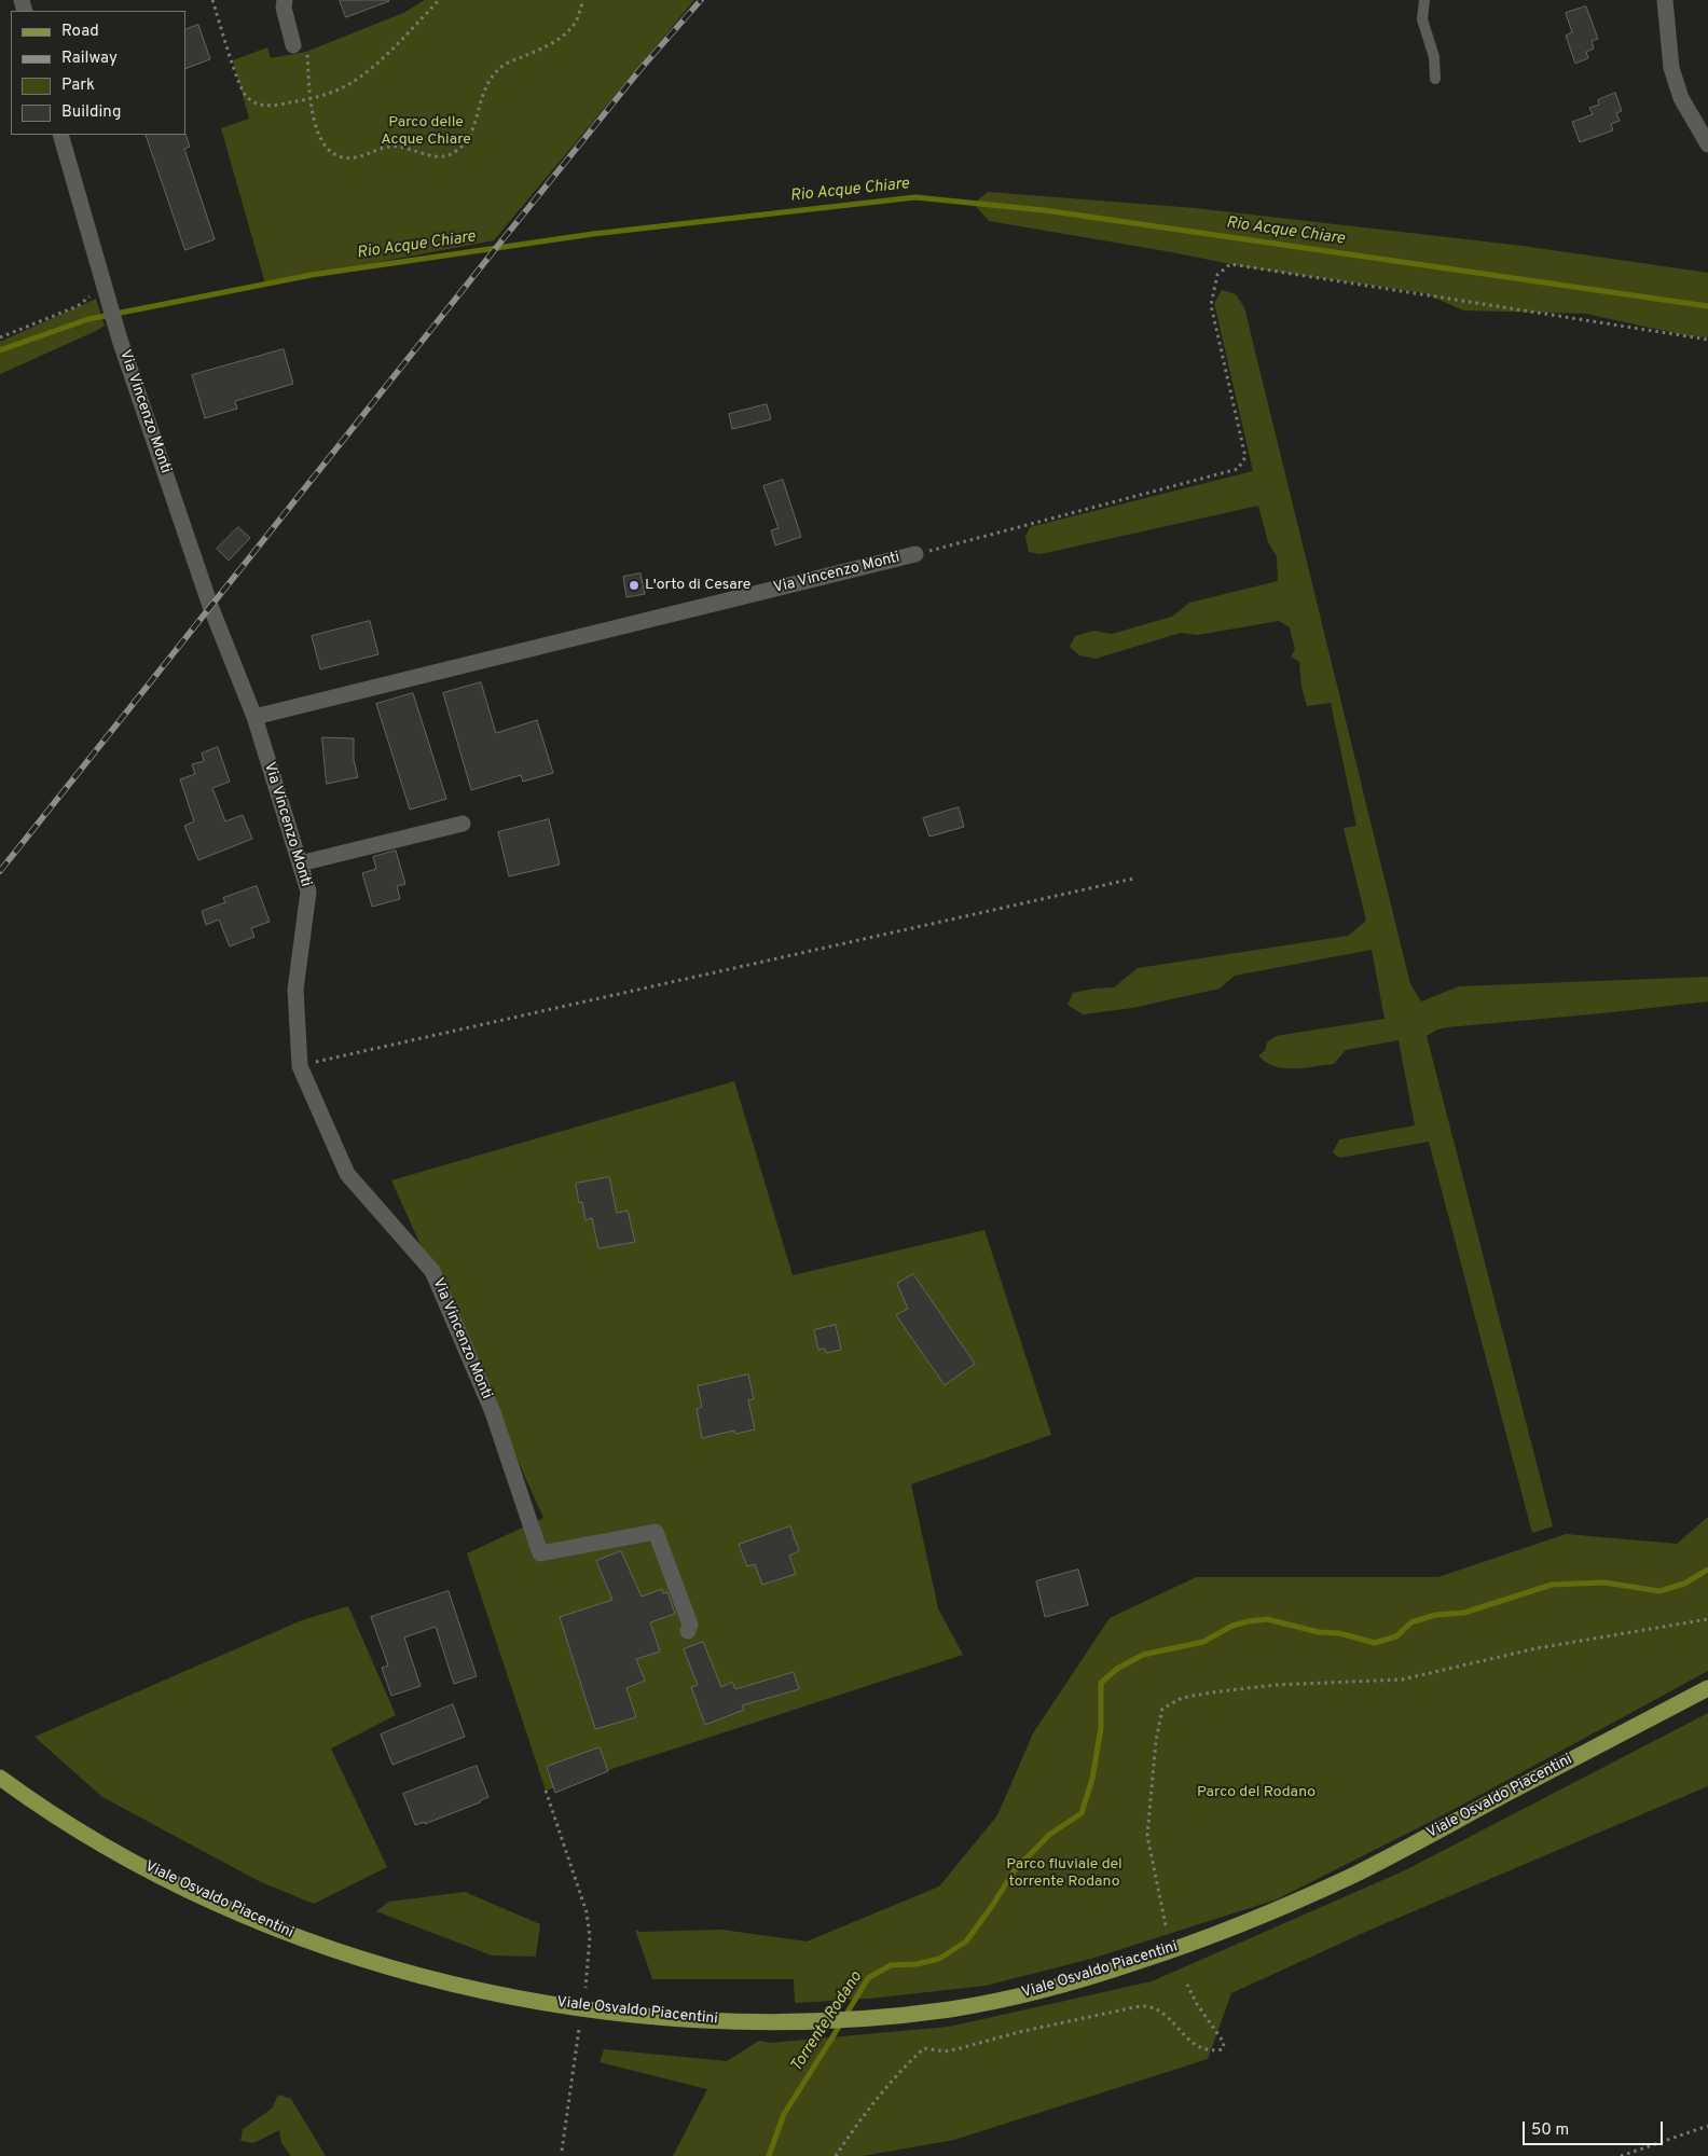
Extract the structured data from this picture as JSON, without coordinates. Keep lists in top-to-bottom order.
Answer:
{
  "streets": {
    "main road": ["Viale Osvaldo Piacentini"],
    "street": ["Via Vincenzo Monti"]
  },
  "water": ["Rio Acque Chiare", "Torrente Rodano"],
  "parks": ["Parco delle Acque Chiare", "Parco del Rodano", "Parco fluviale del torrente Rodano"],
  "places": ["L'orto di Cesare"],
  "legend": [
    "Road",
    "Railway",
    "Park",
    "Building"
  ],
  "scale_bar": "50 m"
}
